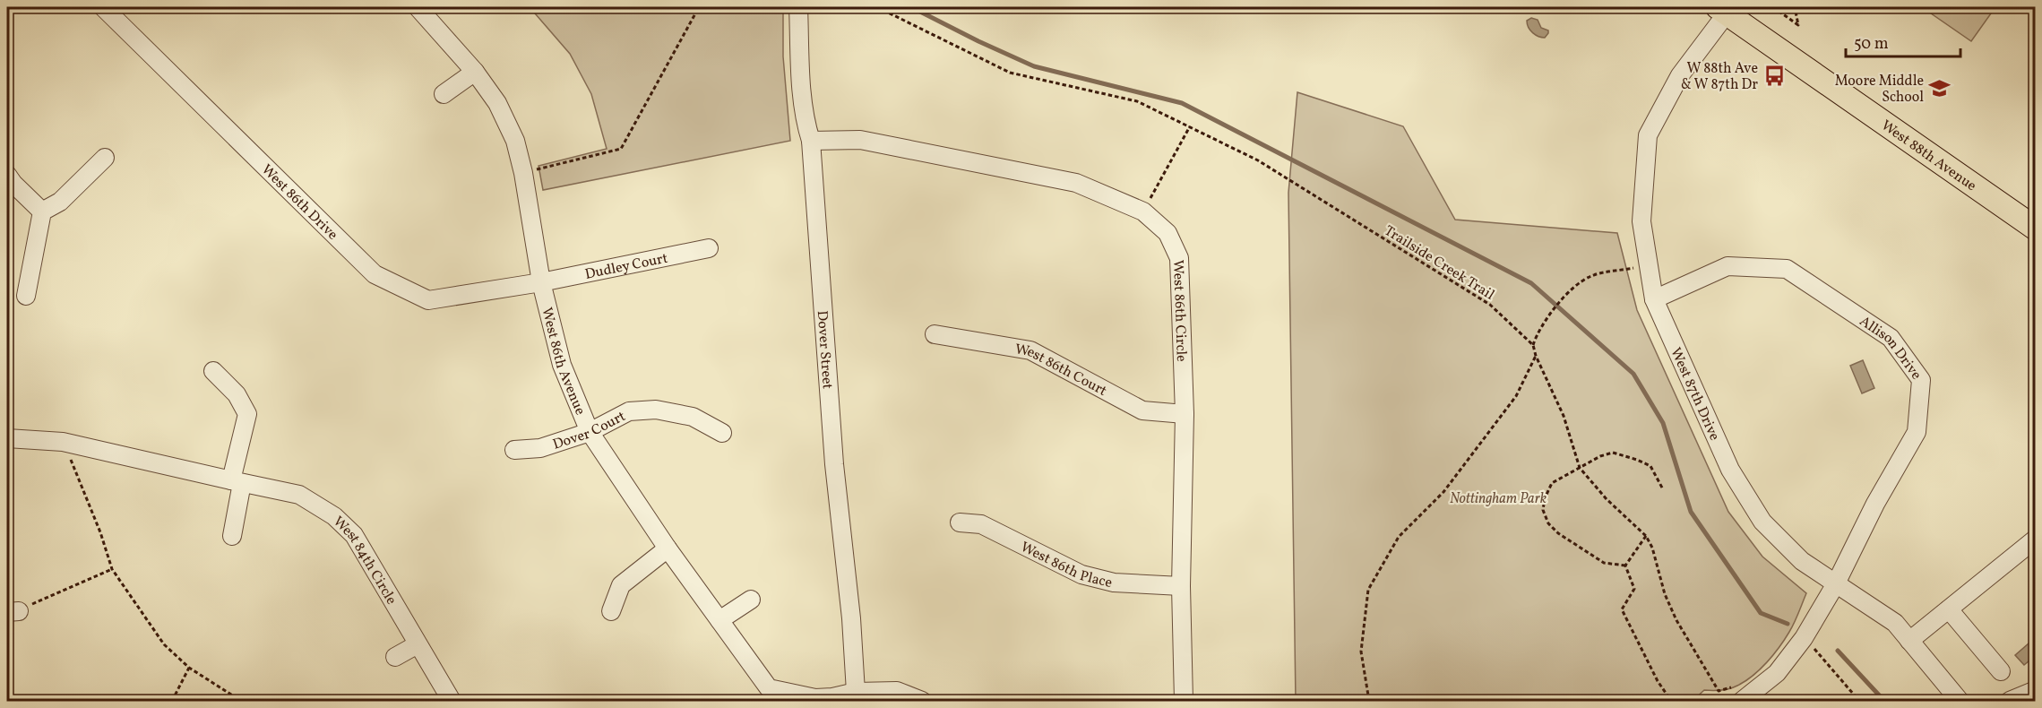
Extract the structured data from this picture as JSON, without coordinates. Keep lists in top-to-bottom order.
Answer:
{
  "streets": {
    "main road": ["West 88th Avenue"],
    "street": [
      "West 86th Drive",
      "Dudley Court",
      "West 86th Circle",
      "Allison Drive",
      "Dover Street",
      "West 86th Avenue",
      "West 86th Court",
      "West 87th Drive",
      "Dover Court",
      "West 84th Circle",
      "West 86th Place"
    ],
    "path": ["Trailside Creek Trail"]
  },
  "crossings": [
    ["West 88th Avenue", "West 87th Drive"],
    ["West 86th Drive", "Dudley Court"],
    ["West 86th Drive", "West 86th Avenue"],
    ["Dudley Court", "West 86th Avenue"],
    ["West 86th Circle", "Dover Street"],
    ["West 86th Circle", "West 86th Court"],
    ["West 86th Circle", "West 86th Place"],
    ["Allison Drive", "West 87th Drive"],
    ["Dover Street", "West 86th Avenue"],
    ["West 86th Avenue", "Dover Court"]
  ],
  "parks": ["Nottingham Park"],
  "places": {
    "bus stop": ["W 88th Ave & W 87th Dr"],
    "school or university": ["Moore Middle School"]
  },
  "scale_bar": "50 m"
}
